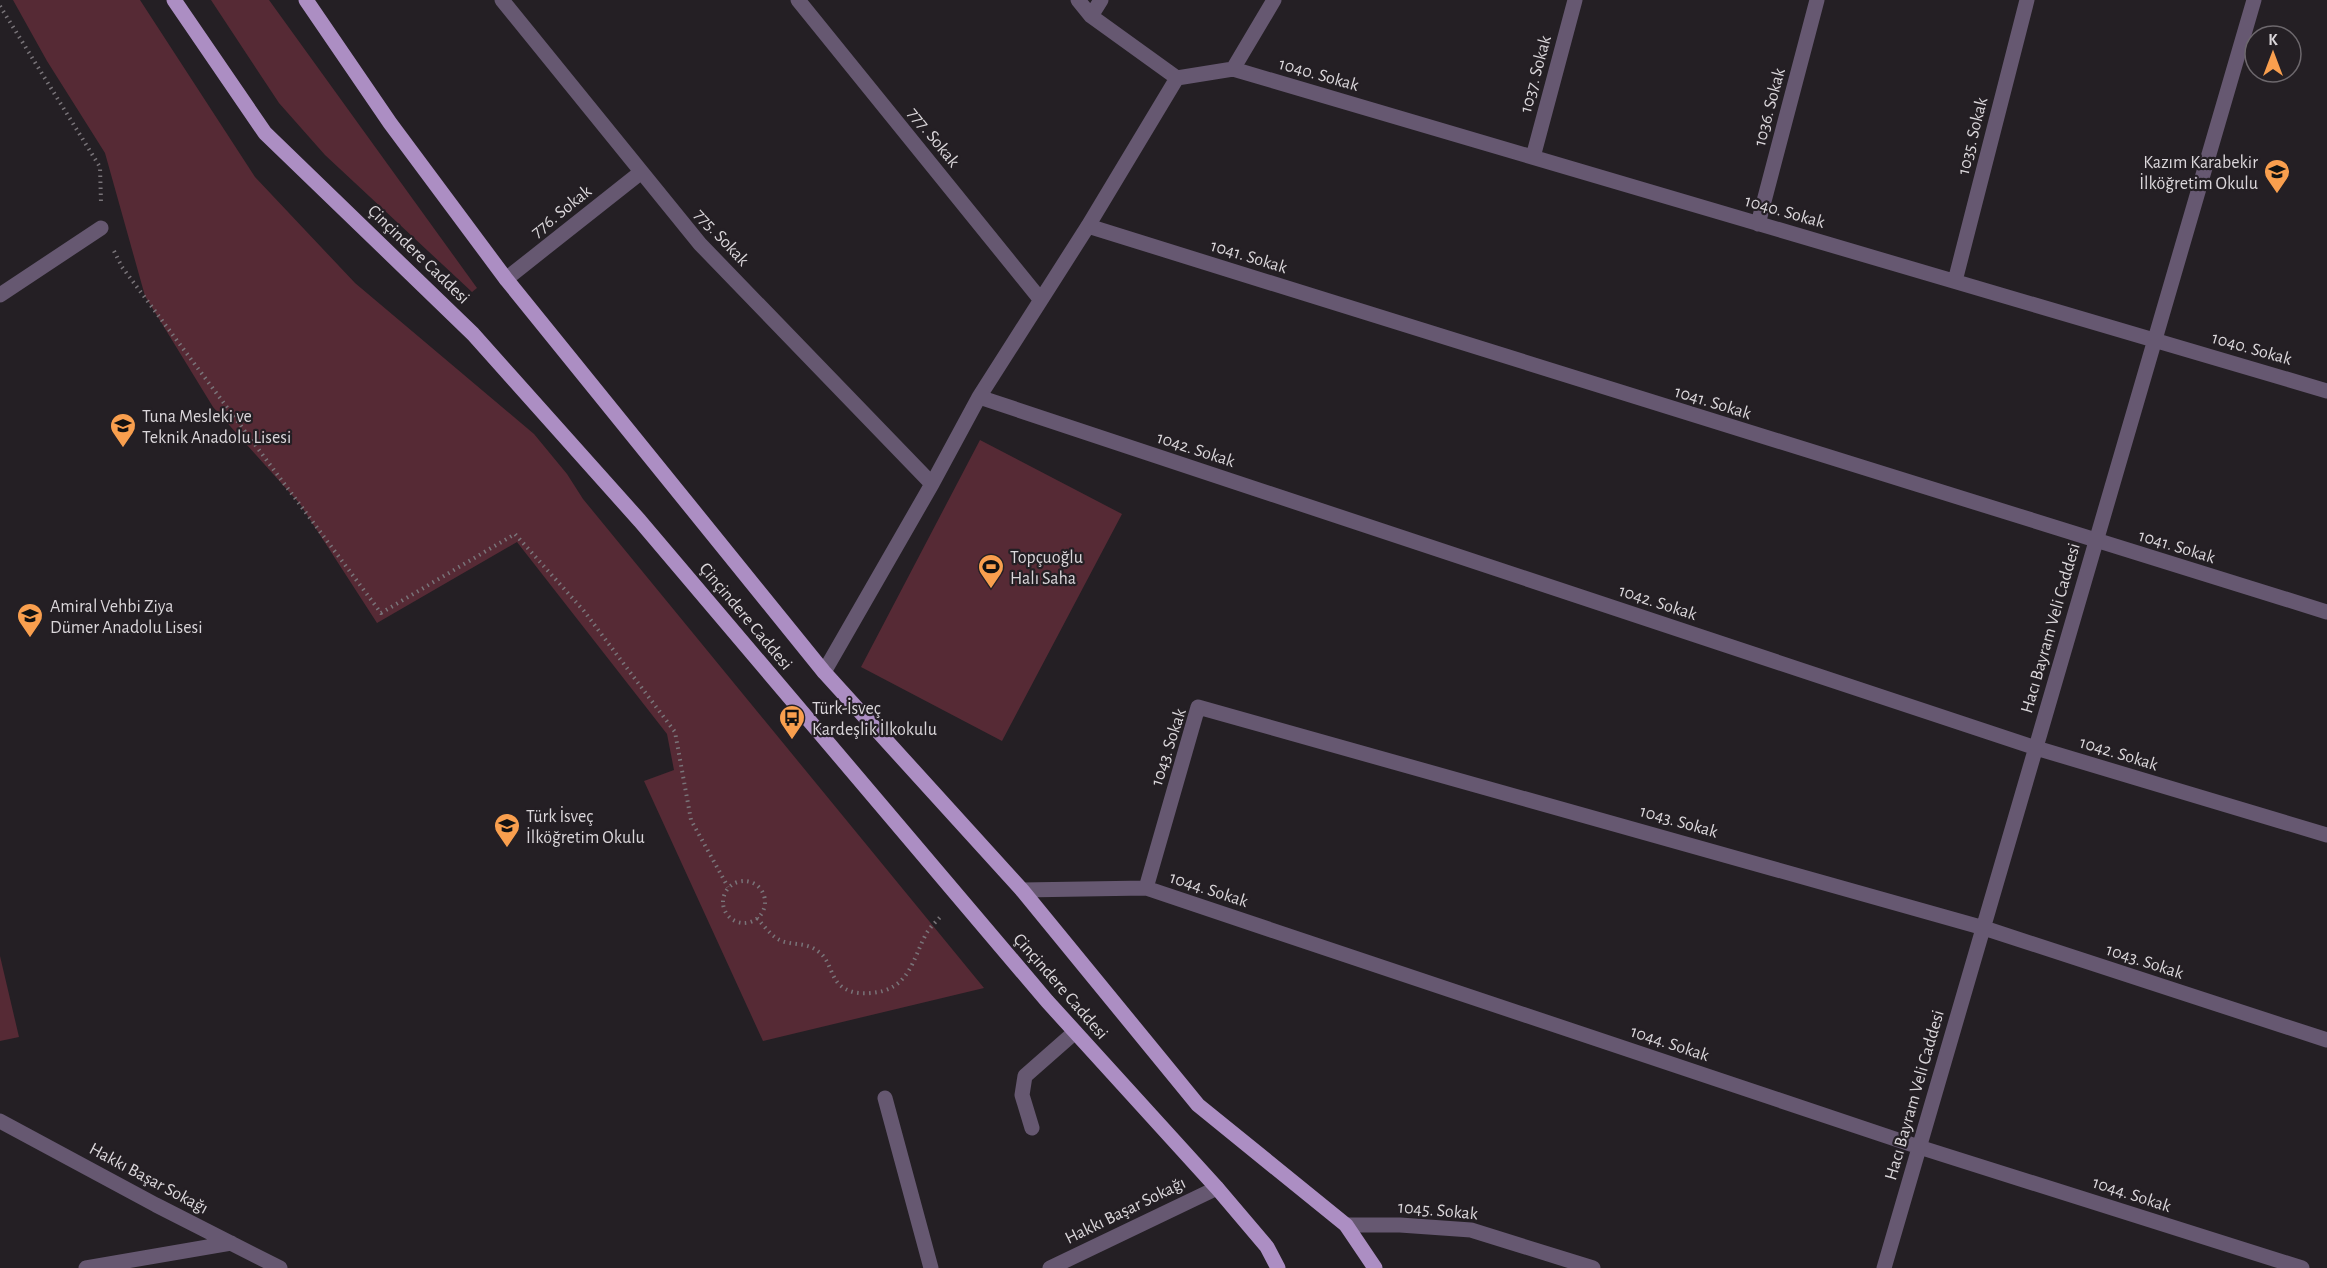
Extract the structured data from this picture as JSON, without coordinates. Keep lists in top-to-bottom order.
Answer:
{
  "streets": {
    "main road": ["Çinçindere Caddesi"],
    "street": [
      "1040. Sokak",
      "1037. Sokak",
      "1036. Sokak",
      "1035. Sokak",
      "777. Sokak",
      "776. Sokak",
      "775. Sokak",
      "1041. Sokak",
      "1042. Sokak",
      "Hacı Bayram Veli Caddesi",
      "1043. Sokak",
      "1044. Sokak",
      "Hakkı Başar Sokağı",
      "1045. Sokak"
    ]
  },
  "crossings": [
    ["1040. Sokak", "1037. Sokak"],
    ["1040. Sokak", "1036. Sokak"],
    ["1040. Sokak", "1035. Sokak"],
    ["1040. Sokak", "Hacı Bayram Veli Caddesi"],
    ["776. Sokak", "775. Sokak"],
    ["776. Sokak", "Çinçindere Caddesi"],
    ["Çinçindere Caddesi", "1044. Sokak"],
    ["Çinçindere Caddesi", "Hakkı Başar Sokağı"],
    ["Çinçindere Caddesi", "1045. Sokak"],
    ["1041. Sokak", "Hacı Bayram Veli Caddesi"],
    ["1042. Sokak", "Hacı Bayram Veli Caddesi"],
    ["Hacı Bayram Veli Caddesi", "1043. Sokak"],
    ["Hacı Bayram Veli Caddesi", "1044. Sokak"],
    ["1043. Sokak", "1044. Sokak"]
  ],
  "places": {
    "school or university": [
      "Kazım Karabekir İlköğretim Okulu",
      "Tuna Mesleki ve Teknik Anadolu Lisesi",
      "Amiral Vehbi Ziya Dümer Anadolu Lisesi",
      "Türk İsveç İlköğretim Okulu"
    ],
    "sports": ["Topçuoğlu Halı Saha"],
    "bus stop": ["Türk-İsveç Kardeşlik İlkokulu"]
  },
  "north": "top"
}
